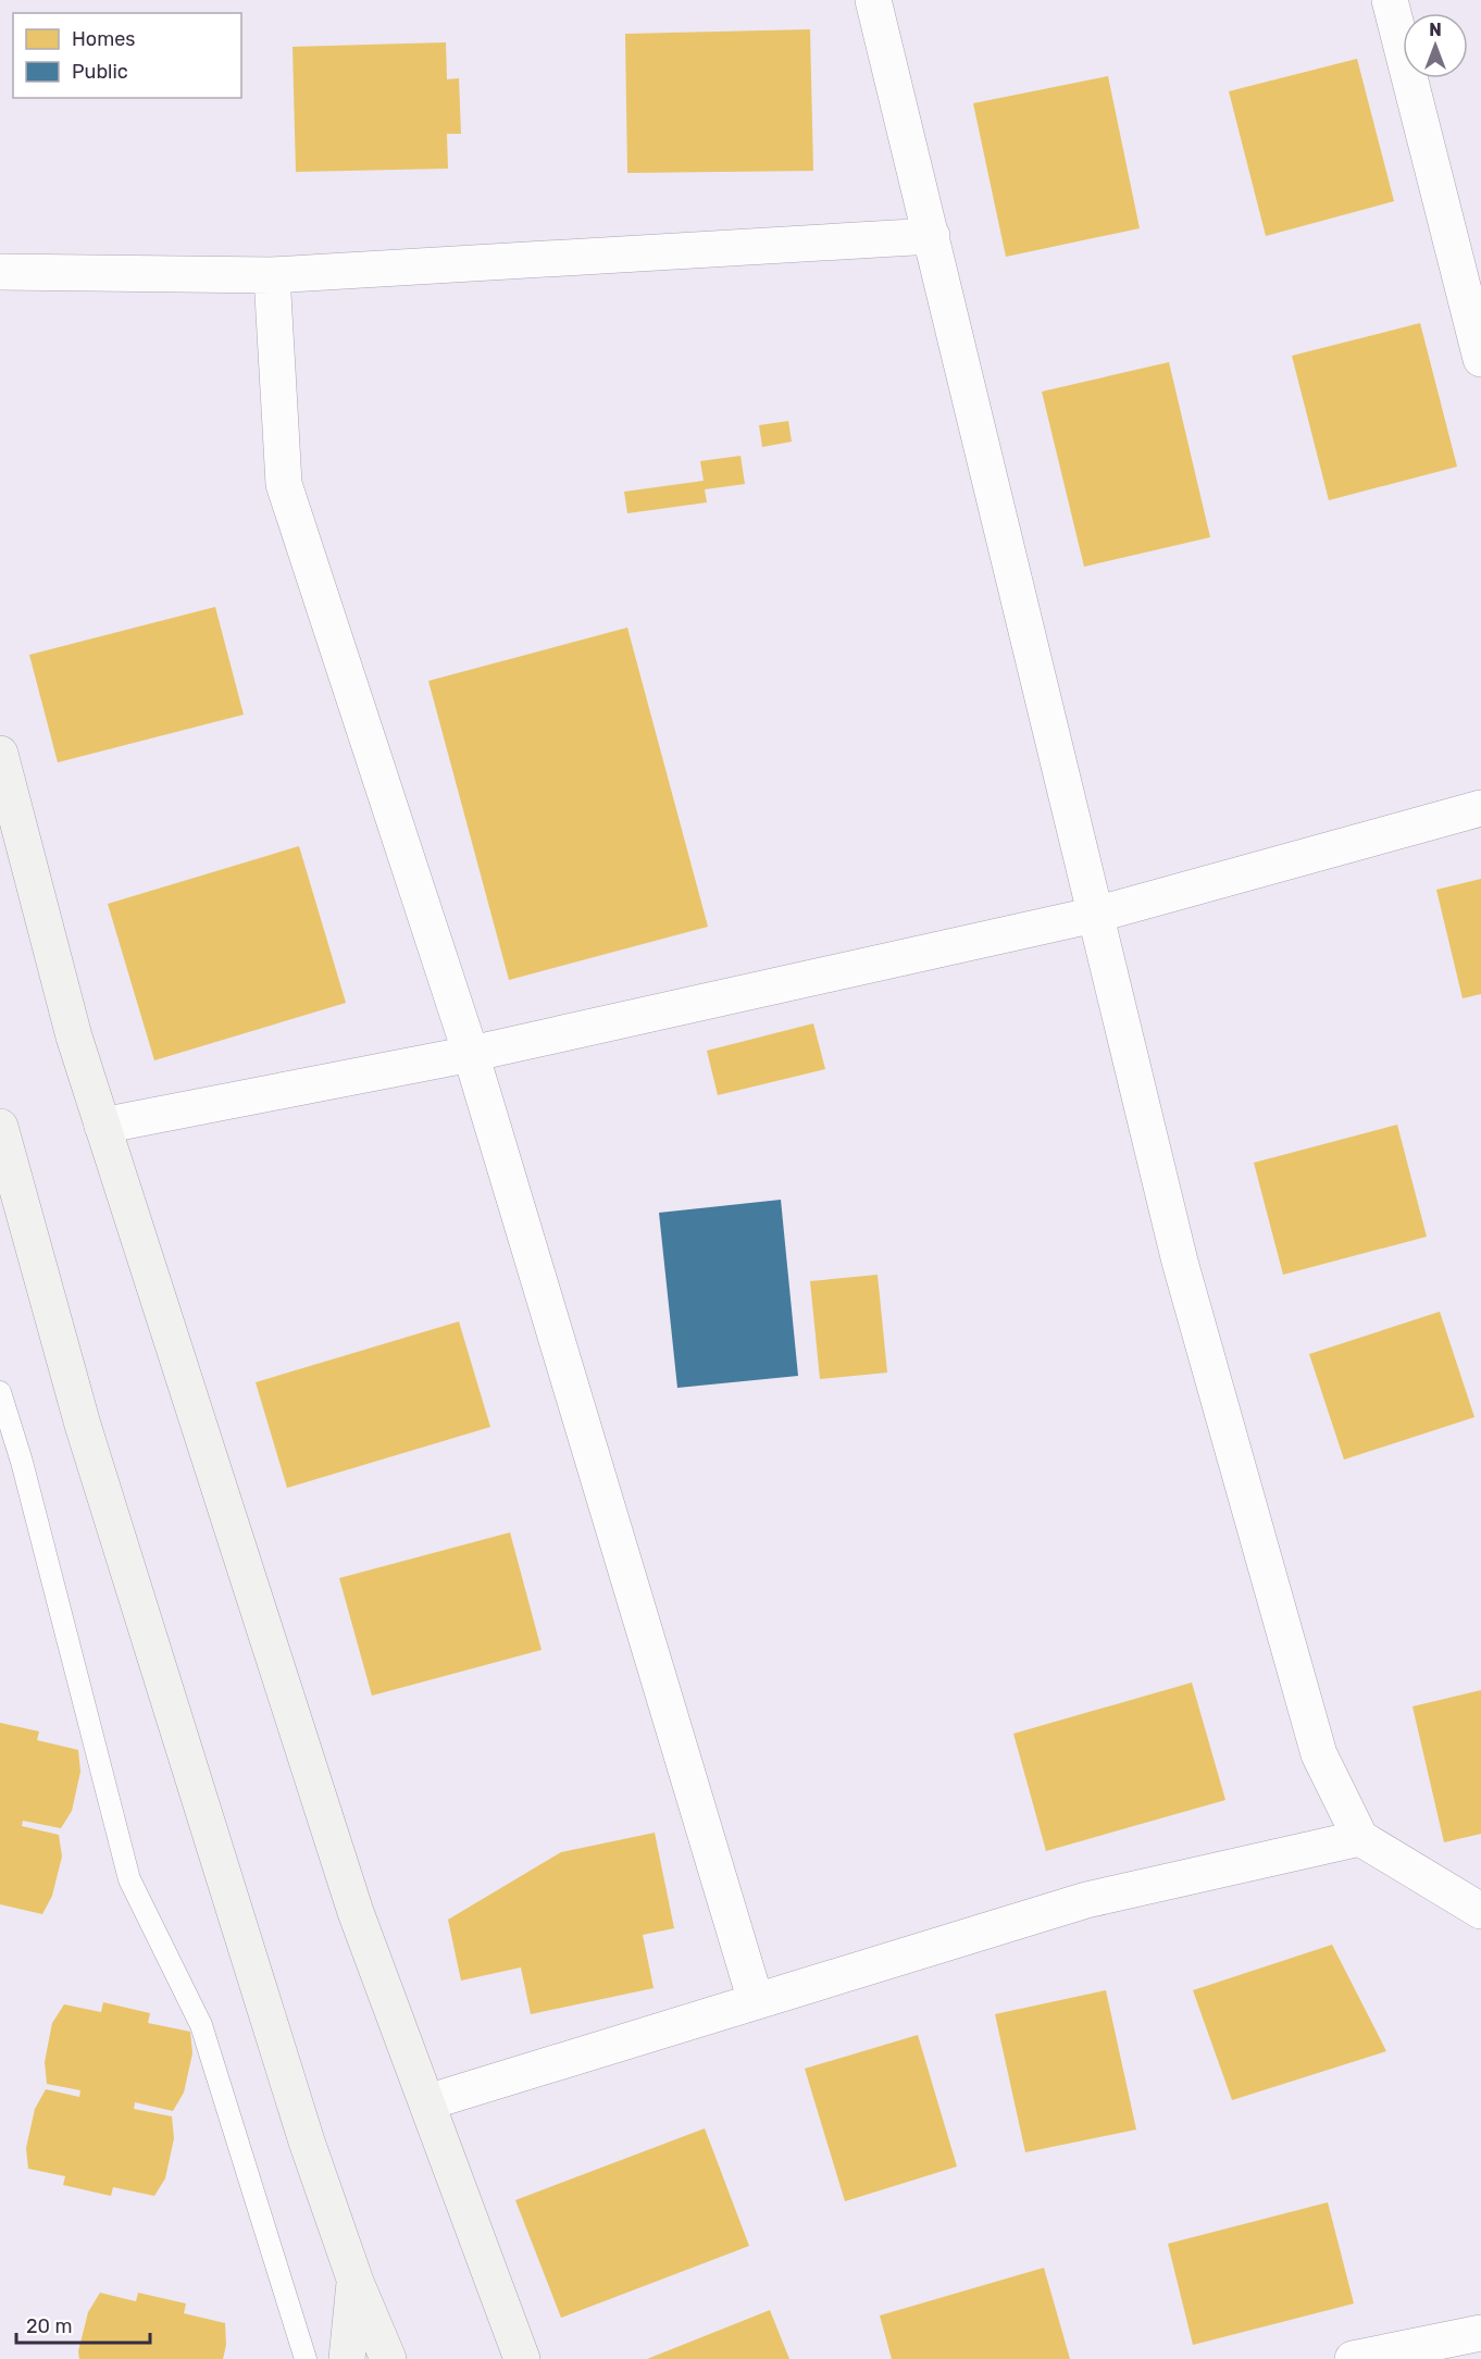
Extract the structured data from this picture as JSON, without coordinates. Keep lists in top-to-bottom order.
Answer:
{
  "legend": ["Homes", "Public"],
  "scale_bar": "20 m",
  "north": "top"
}
